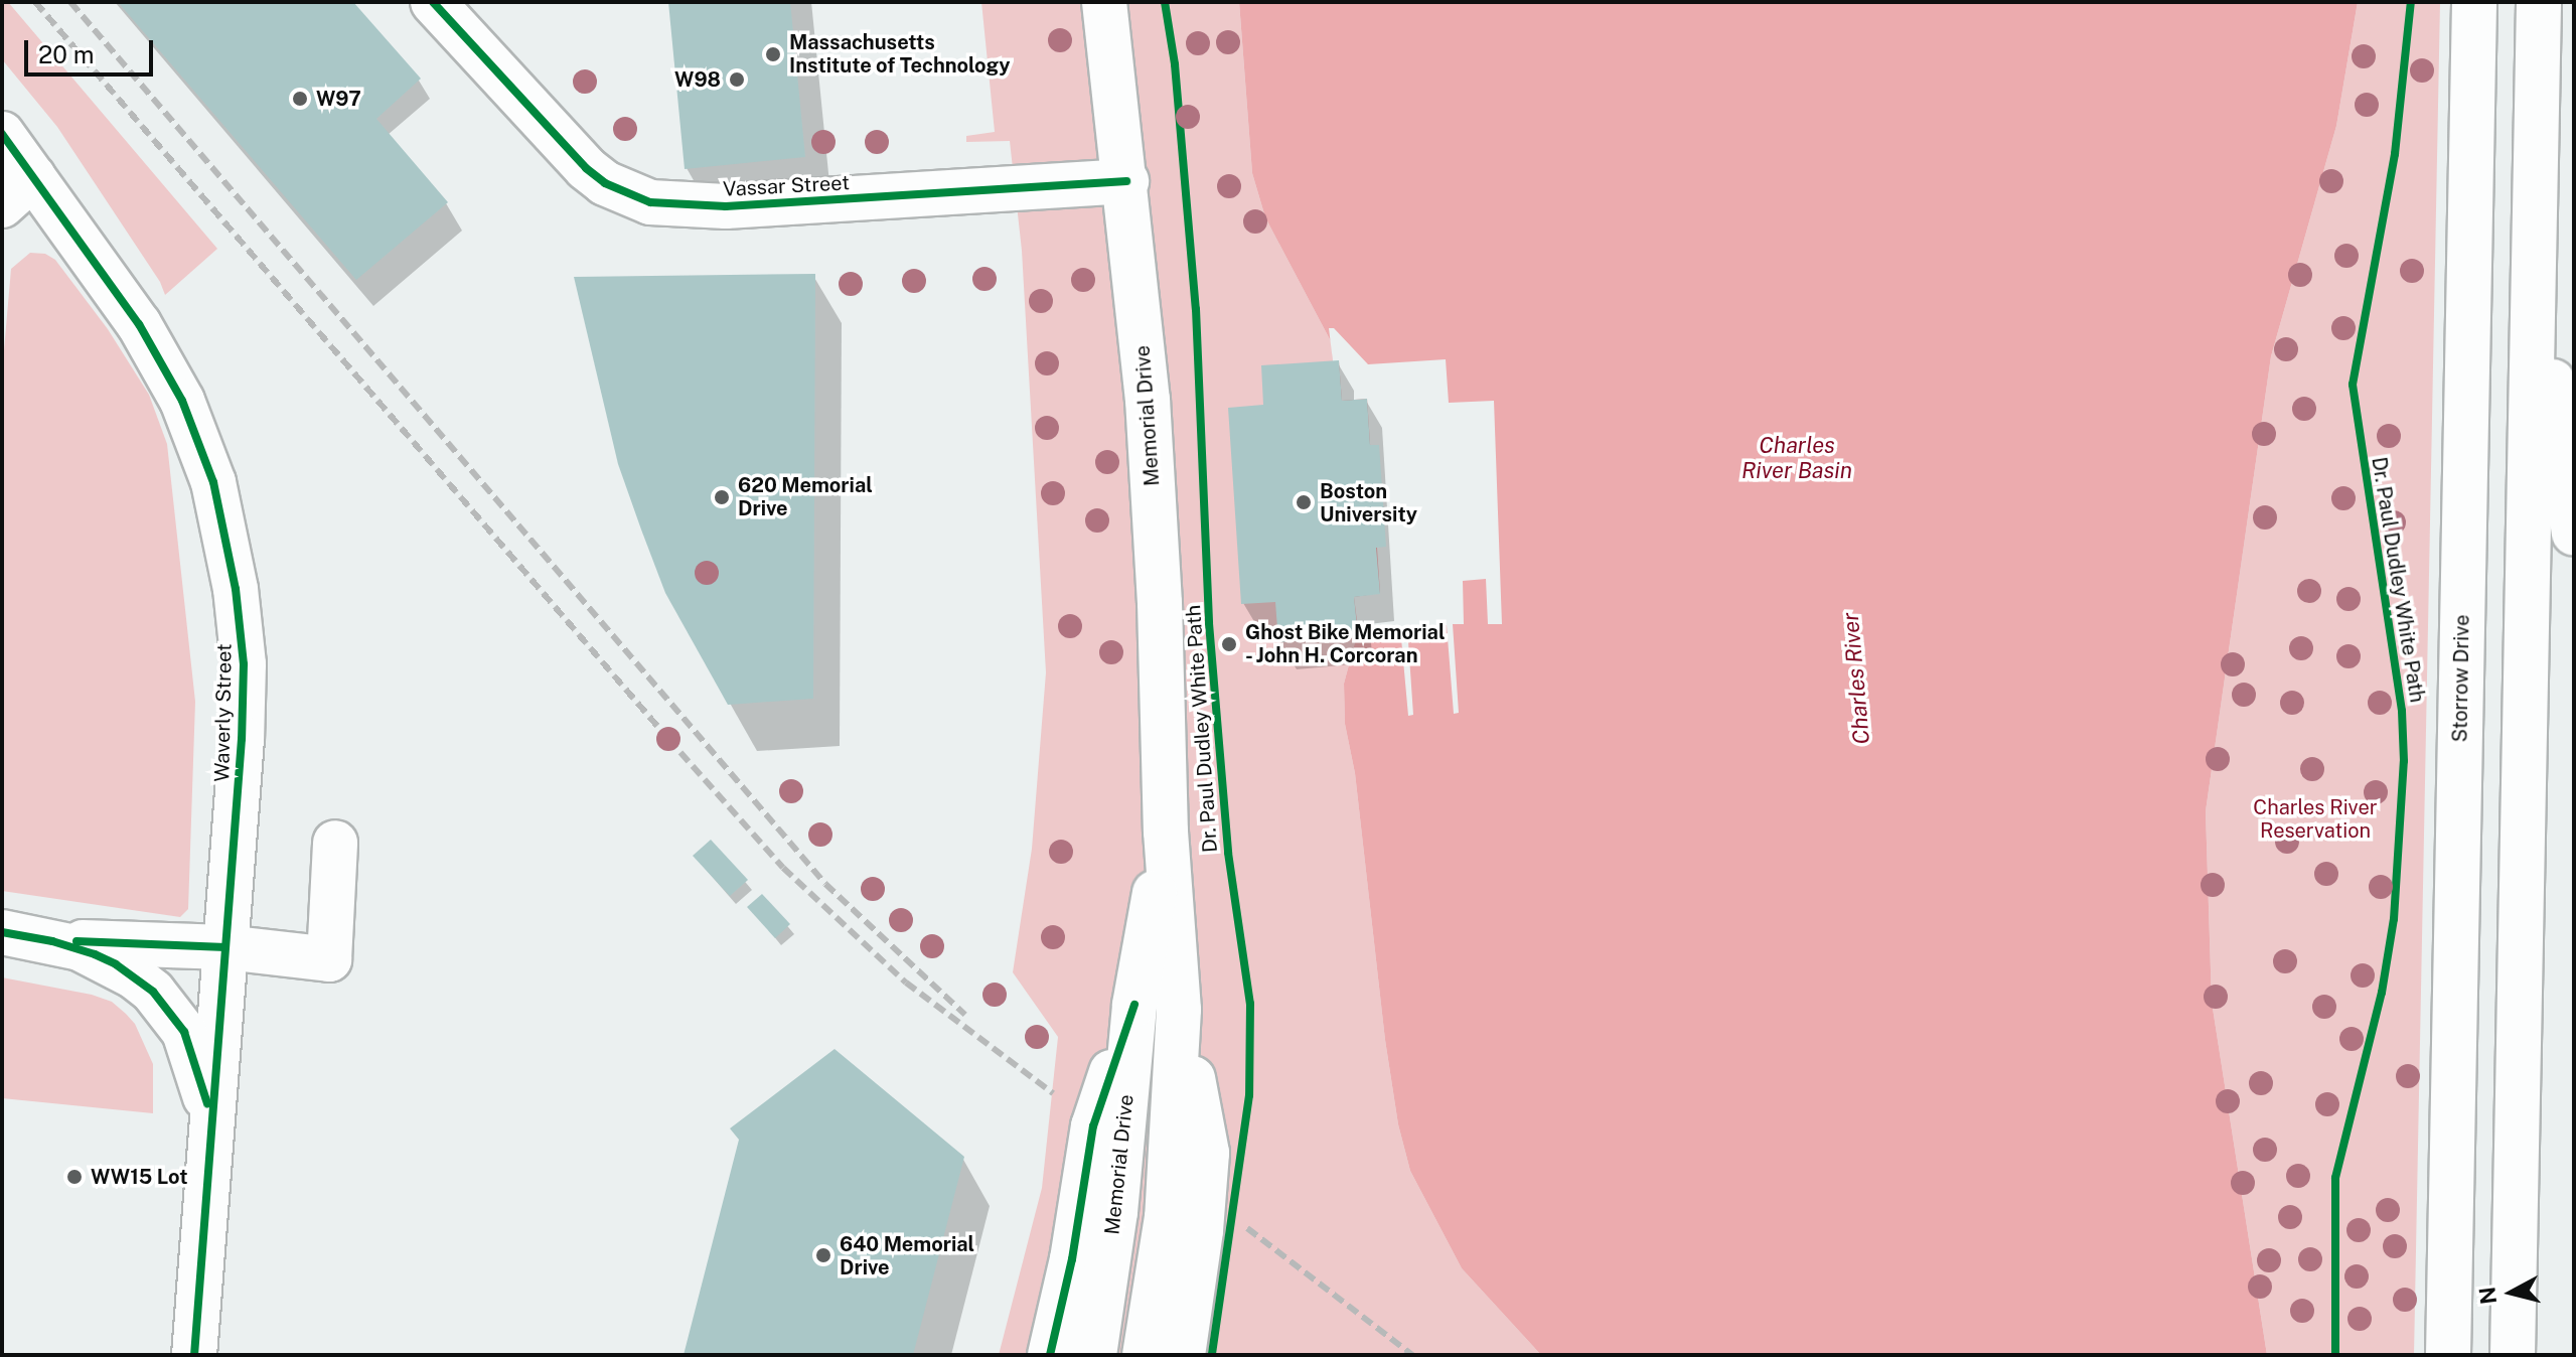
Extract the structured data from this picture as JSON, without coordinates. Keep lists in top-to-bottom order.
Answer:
{
  "streets": {
    "main road": [
      "Vassar Street",
      "Memorial Drive",
      "Storrow Drive",
      "Waverly Street"
    ],
    "cycle path": ["Dr. Paul Dudley White Path"]
  },
  "crossings": [
    ["Vassar Street", "Memorial Drive"]
  ],
  "water": ["Charles River Basin", "Charles River"],
  "parks": ["Charles River Reservation"],
  "places": [
    "Massachusetts Institute of Technology",
    "W98",
    "W97",
    "620 Memorial Drive",
    "Boston University",
    "Ghost Bike Memorial - John H. Corcoran",
    "WW15 Lot",
    "640 Memorial Drive"
  ],
  "scale_bar": "20 m",
  "north": "left"
}
